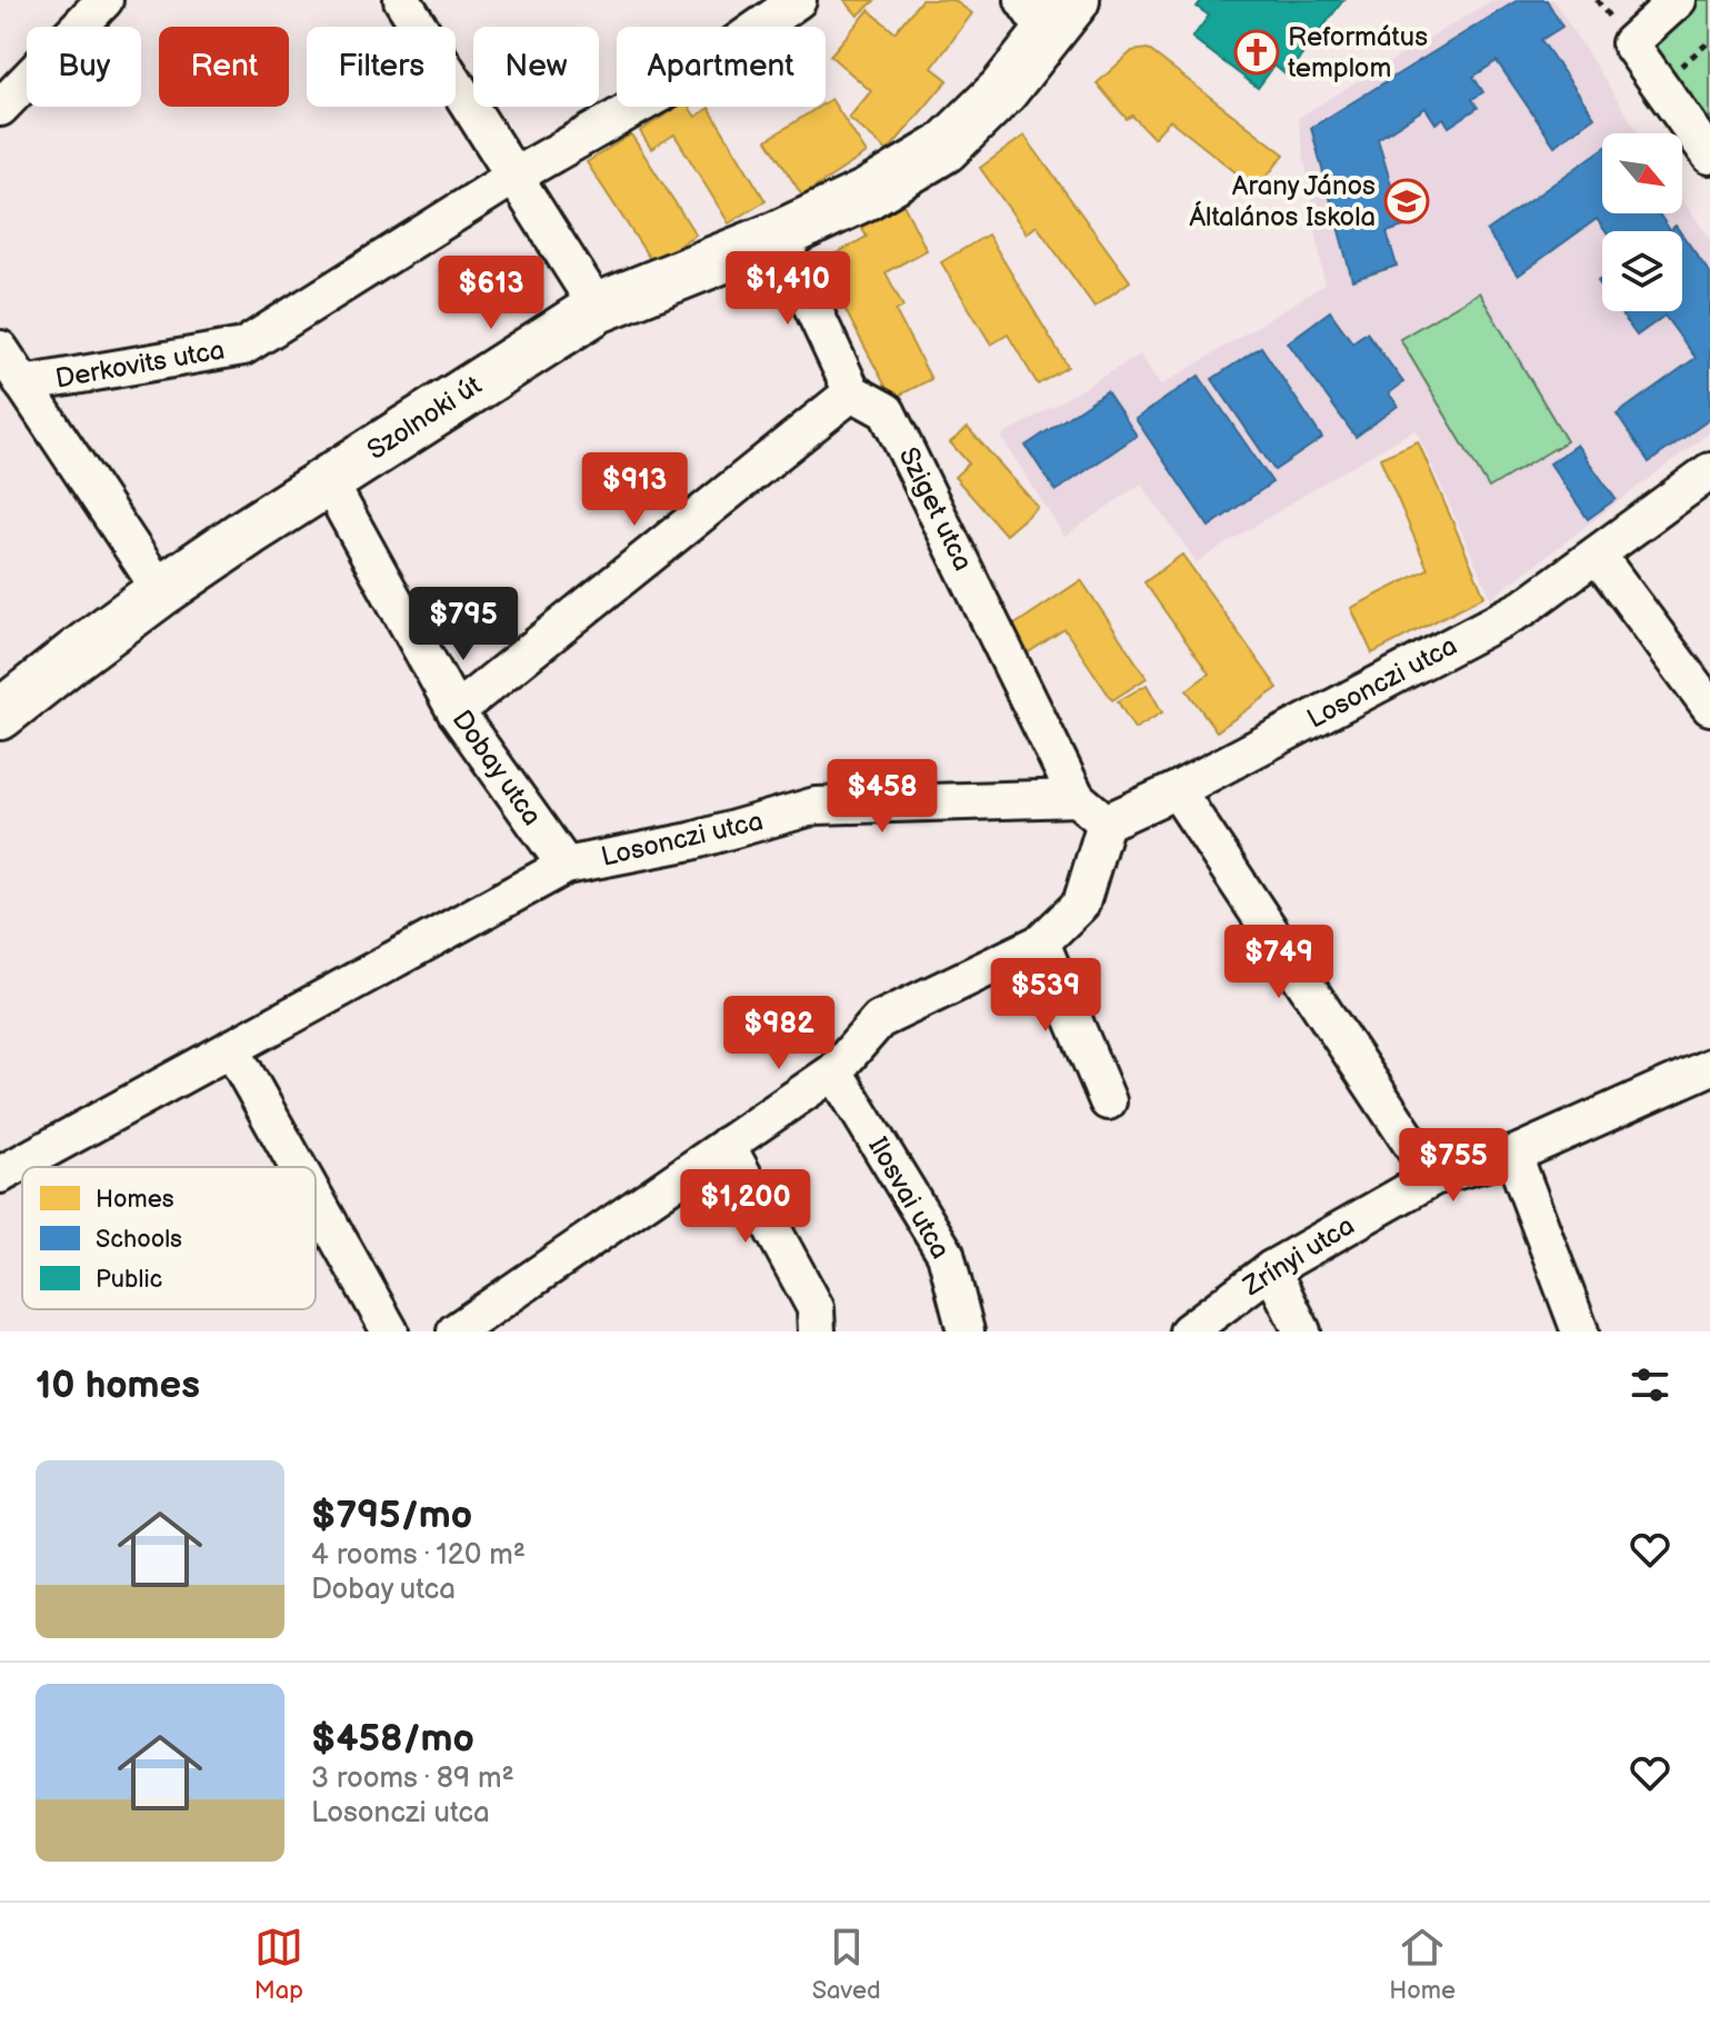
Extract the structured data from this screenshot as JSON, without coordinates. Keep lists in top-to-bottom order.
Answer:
{
  "streets": {
    "main road": ["Szolnoki út"],
    "street": [
      "Derkovits utca",
      "Sziget utca",
      "Losonczi utca",
      "Dobay utca",
      "Ilosvai utca",
      "Zrínyi utca"
    ]
  },
  "crossings": [
    ["Szolnoki út", "Dobay utca"],
    ["Sziget utca", "Losonczi utca"],
    ["Losonczi utca", "Dobay utca"]
  ],
  "places": {
    "church": ["Református templom"],
    "school or university": ["Arany János Általános Iskola"]
  },
  "legend": ["Homes", "Schools", "Public"],
  "north": "bottom right",
  "page": {
    "chip": [
      "Buy",
      "Rent",
      "Filters",
      "New",
      "Apartment"
    ],
    "price": [
      "$1,410",
      "$613",
      "$913",
      "$795",
      "$458",
      "$749",
      "$539",
      "$982",
      "$755",
      "$1,200"
    ],
    "heading": "10 homes",
    "list": [
      {
        "name": "$795/mo",
        "note": "4 rooms · 120 m² · Dobay utca"
      },
      {
        "name": "$458/mo",
        "note": "3 rooms · 89 m² · Losonczi utca"
      }
    ],
    "tabs": ["Map", "Saved", "Home"]
  }
}
